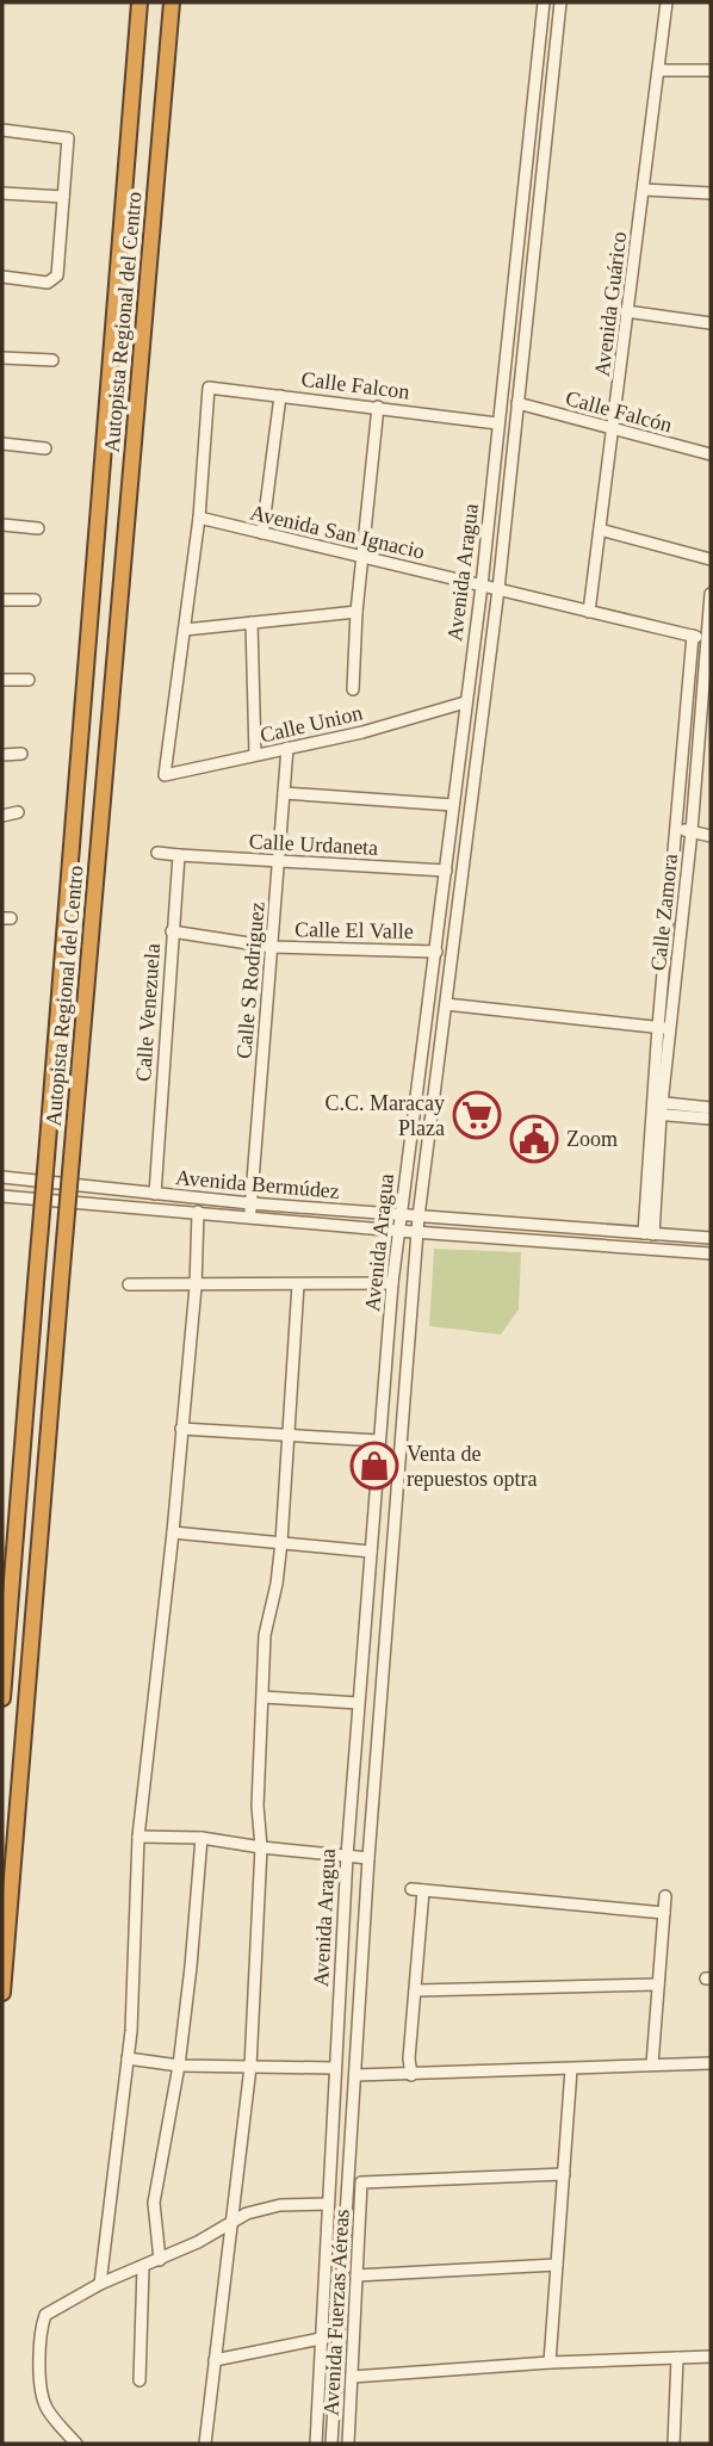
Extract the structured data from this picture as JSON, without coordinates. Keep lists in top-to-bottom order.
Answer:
{
  "streets": {
    "highway": ["Autopista Regional del Centro"],
    "street": [
      "Avenida Guárico",
      "Calle Falcon",
      "Calle Falcón",
      "Avenida San Ignacio",
      "Avenida Aragua",
      "Calle Union",
      "Calle Urdaneta",
      "Calle Zamora",
      "Calle El Valle",
      "Calle S Rodriguez",
      "Calle Venezuela",
      "Avenida Bermúdez",
      "Avenida Fuerzas Aéreas"
    ]
  },
  "crossings": [
    ["Avenida Guárico", "Calle Falcón"],
    ["Avenida Guárico", "Avenida San Ignacio"],
    ["Calle Falcon", "Avenida San Ignacio"],
    ["Calle Falcon", "Avenida Aragua"],
    ["Calle Falcón", "Avenida Aragua"],
    ["Avenida San Ignacio", "Avenida Aragua"],
    ["Avenida San Ignacio", "Calle Zamora"],
    ["Avenida Aragua", "Calle Union"],
    ["Avenida Aragua", "Calle Urdaneta"],
    ["Avenida Aragua", "Calle El Valle"],
    ["Avenida Aragua", "Avenida Bermúdez"],
    ["Calle Union", "Calle S Rodriguez"],
    ["Calle Urdaneta", "Calle S Rodriguez"],
    ["Calle Urdaneta", "Calle Venezuela"],
    ["Calle Zamora", "Avenida Bermúdez"],
    ["Calle El Valle", "Calle S Rodriguez"],
    ["Calle El Valle", "Calle Venezuela"],
    ["Calle S Rodriguez", "Avenida Bermúdez"],
    ["Calle Venezuela", "Avenida Bermúdez"]
  ],
  "places": {
    "supermarket": ["C.C. Maracay Plaza"],
    "public building": ["Zoom"],
    "shop": ["Venta de repuestos optra"]
  }
}
